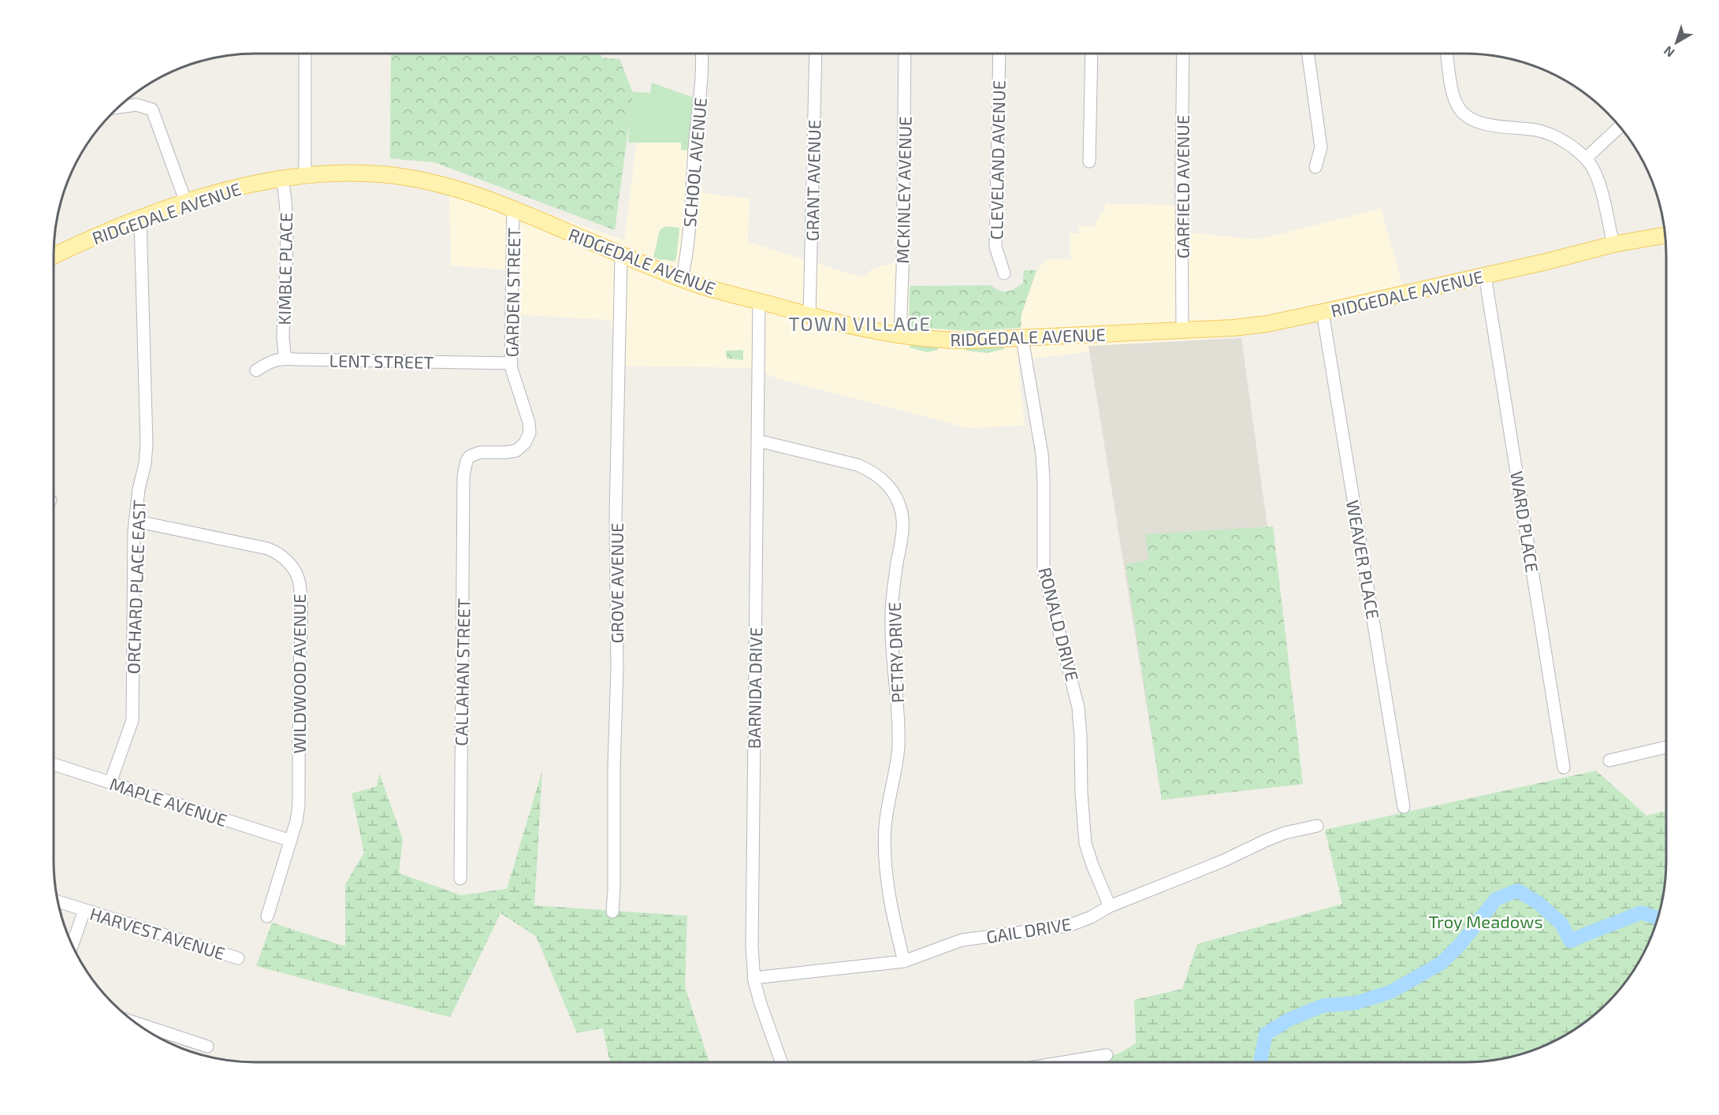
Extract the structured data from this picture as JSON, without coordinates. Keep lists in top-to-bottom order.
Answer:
{
  "streets": {
    "main road": ["RIDGEDALE AVENUE"],
    "street": [
      "CLEVELAND AVENUE",
      "SCHOOL AVENUE",
      "GRANT AVENUE",
      "GARFIELD AVENUE",
      "MCKINLEY AVENUE",
      "KIMBLE PLACE",
      "GARDEN STREET",
      "LENT STREET",
      "WARD PLACE",
      "WEAVER PLACE",
      "GROVE AVENUE",
      "ORCHARD PLACE EAST",
      "RONALD DRIVE",
      "PETRY DRIVE",
      "CALLAHAN STREET",
      "WILDWOOD AVENUE",
      "BARNIDA DRIVE",
      "MAPLE AVENUE",
      "GAIL DRIVE",
      "HARVEST AVENUE"
    ]
  },
  "crossings": [
    ["SCHOOL AVENUE", "RIDGEDALE AVENUE"],
    ["GRANT AVENUE", "RIDGEDALE AVENUE"],
    ["GARFIELD AVENUE", "RIDGEDALE AVENUE"],
    ["MCKINLEY AVENUE", "RIDGEDALE AVENUE"],
    ["RIDGEDALE AVENUE", "KIMBLE PLACE"],
    ["RIDGEDALE AVENUE", "GARDEN STREET"],
    ["RIDGEDALE AVENUE", "WARD PLACE"],
    ["RIDGEDALE AVENUE", "WEAVER PLACE"],
    ["RIDGEDALE AVENUE", "GROVE AVENUE"],
    ["RIDGEDALE AVENUE", "ORCHARD PLACE EAST"],
    ["RIDGEDALE AVENUE", "RONALD DRIVE"],
    ["RIDGEDALE AVENUE", "BARNIDA DRIVE"],
    ["KIMBLE PLACE", "LENT STREET"],
    ["GARDEN STREET", "LENT STREET"],
    ["GARDEN STREET", "CALLAHAN STREET"],
    ["ORCHARD PLACE EAST", "WILDWOOD AVENUE"],
    ["ORCHARD PLACE EAST", "MAPLE AVENUE"],
    ["RONALD DRIVE", "GAIL DRIVE"],
    ["PETRY DRIVE", "BARNIDA DRIVE"],
    ["PETRY DRIVE", "GAIL DRIVE"],
    ["WILDWOOD AVENUE", "MAPLE AVENUE"],
    ["BARNIDA DRIVE", "GAIL DRIVE"]
  ],
  "districts": ["TOWN VILLAGE"],
  "parks": ["Troy Meadows"],
  "north": "bottom left"
}
